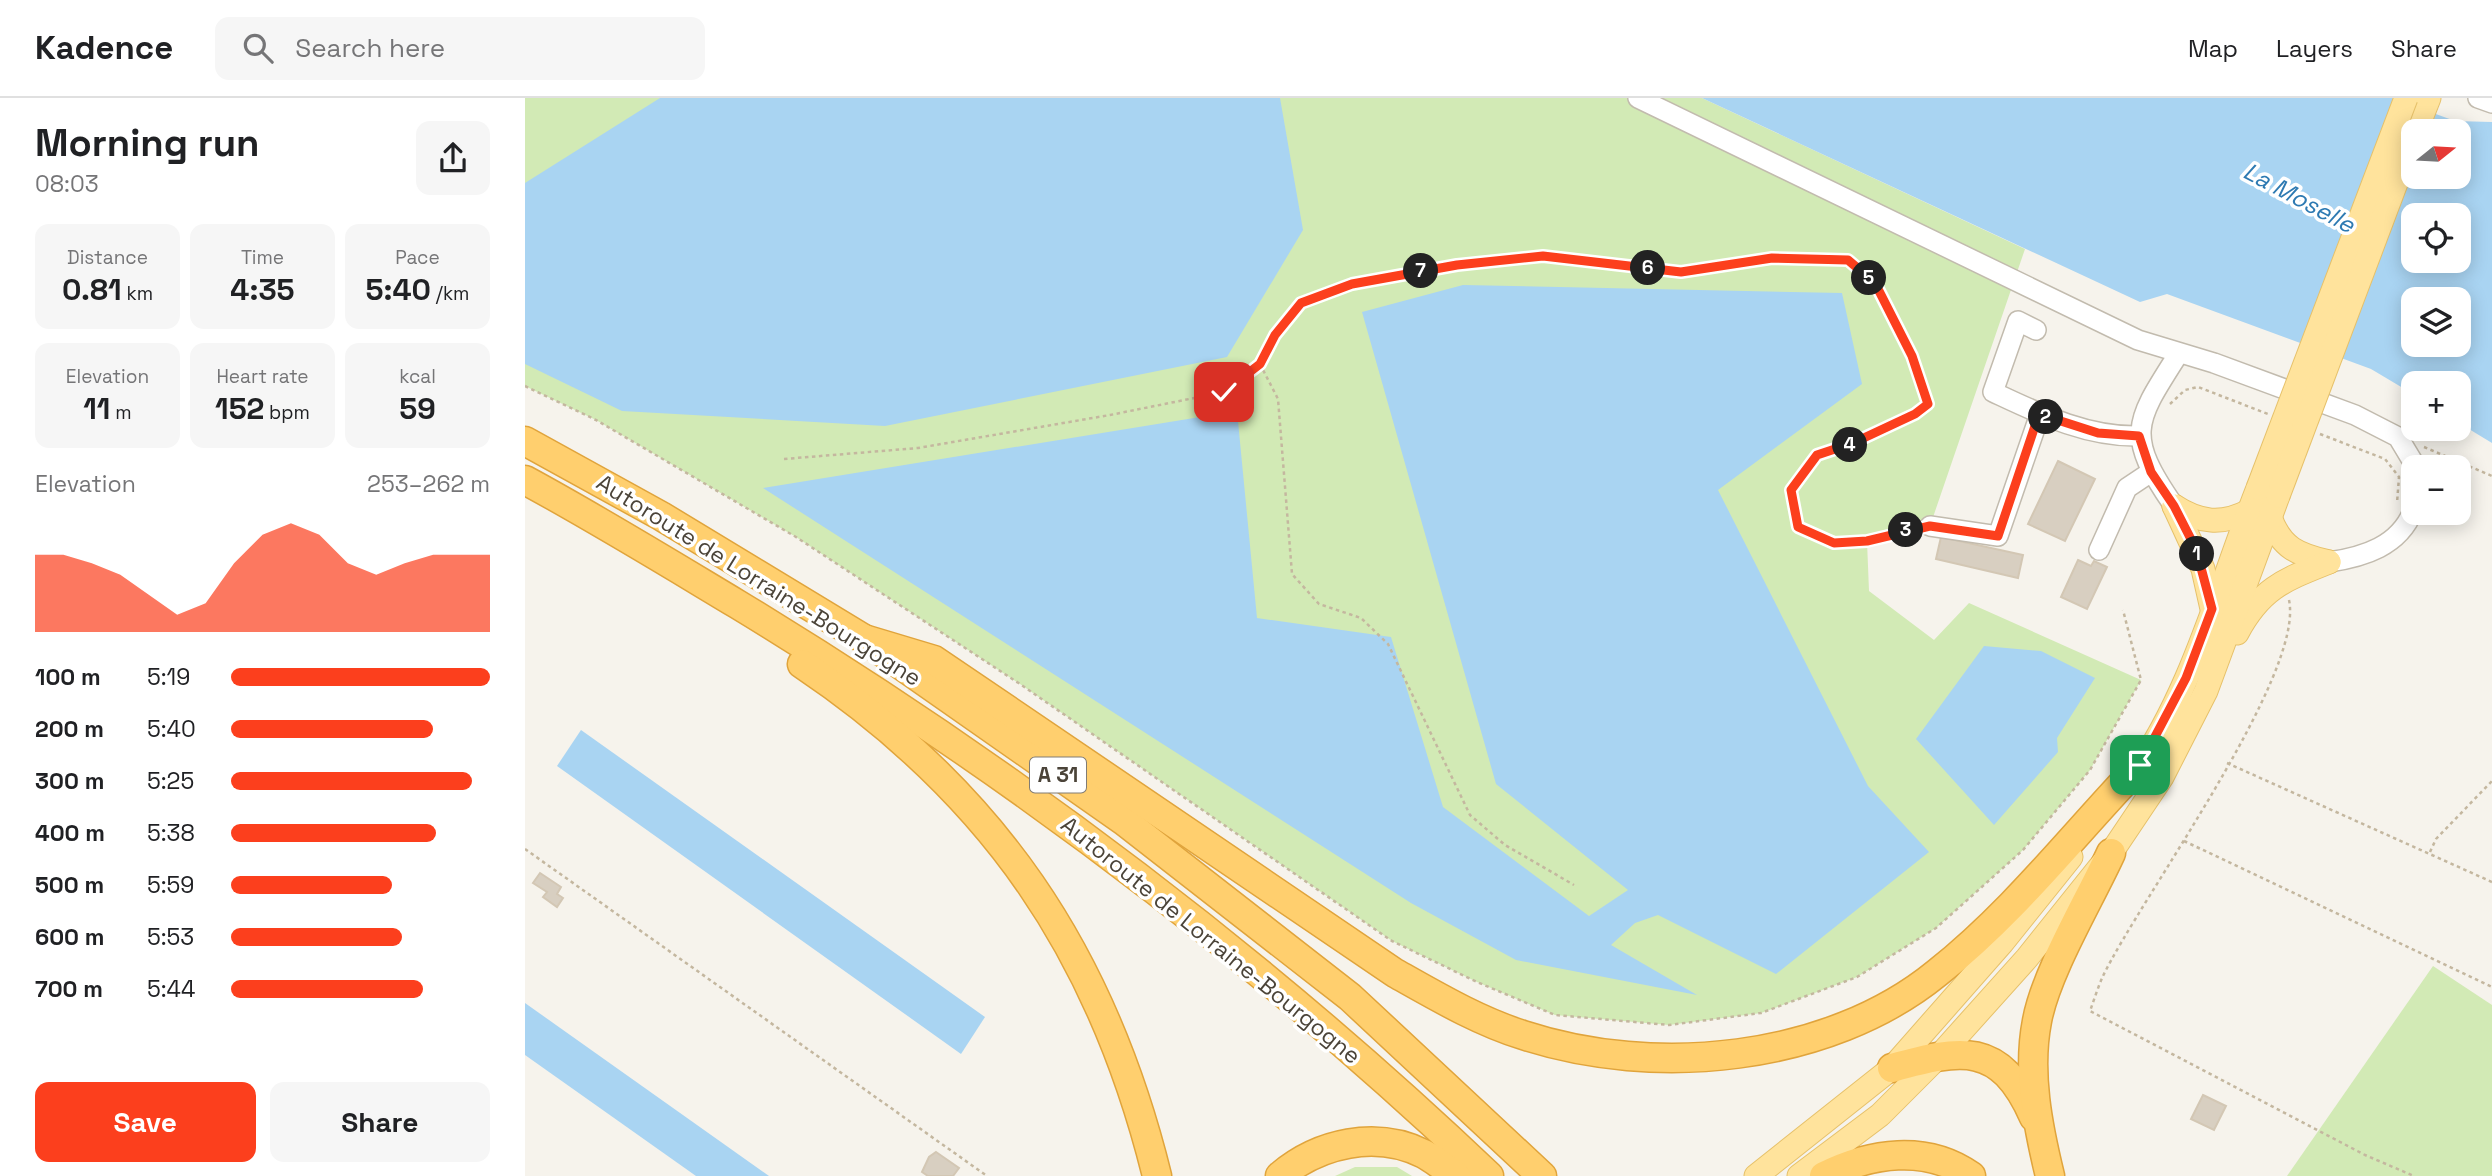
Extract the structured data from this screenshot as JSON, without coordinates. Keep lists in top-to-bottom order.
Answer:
{
  "streets": {
    "highway": ["Autoroute de Lorraine-Bourgogne", "A 31"]
  },
  "water": ["La Moselle"],
  "north": "right",
  "page": {
    "header": "Kadence",
    "search": "Search here",
    "nav": ["Map", "Layers", "Share"],
    "heading": ["Morning run", "08:03"],
    "map_buttons": ["+", "−"],
    "stats": [
      ["Distance", "0.81 km"],
      ["Time", "4:35"],
      ["Pace", "5:40 /km"],
      ["Elevation", "11 m"],
      ["Heart rate", "152 bpm"],
      ["kcal", "59"]
    ],
    "pins": [
      "6",
      "7",
      "5",
      "2",
      "4",
      "3",
      "1"
    ],
    "chart": ["Elevation", "253–262 m"],
    "list": [
      {
        "name": "100 m",
        "note": "5:19"
      },
      {
        "name": "200 m",
        "note": "5:40"
      },
      {
        "name": "300 m",
        "note": "5:25"
      },
      {
        "name": "400 m",
        "note": "5:38"
      },
      {
        "name": "500 m",
        "note": "5:59"
      },
      {
        "name": "600 m",
        "note": "5:53"
      },
      {
        "name": "700 m",
        "note": "5:44"
      }
    ],
    "buttons": ["Save", "Share"]
  }
}
